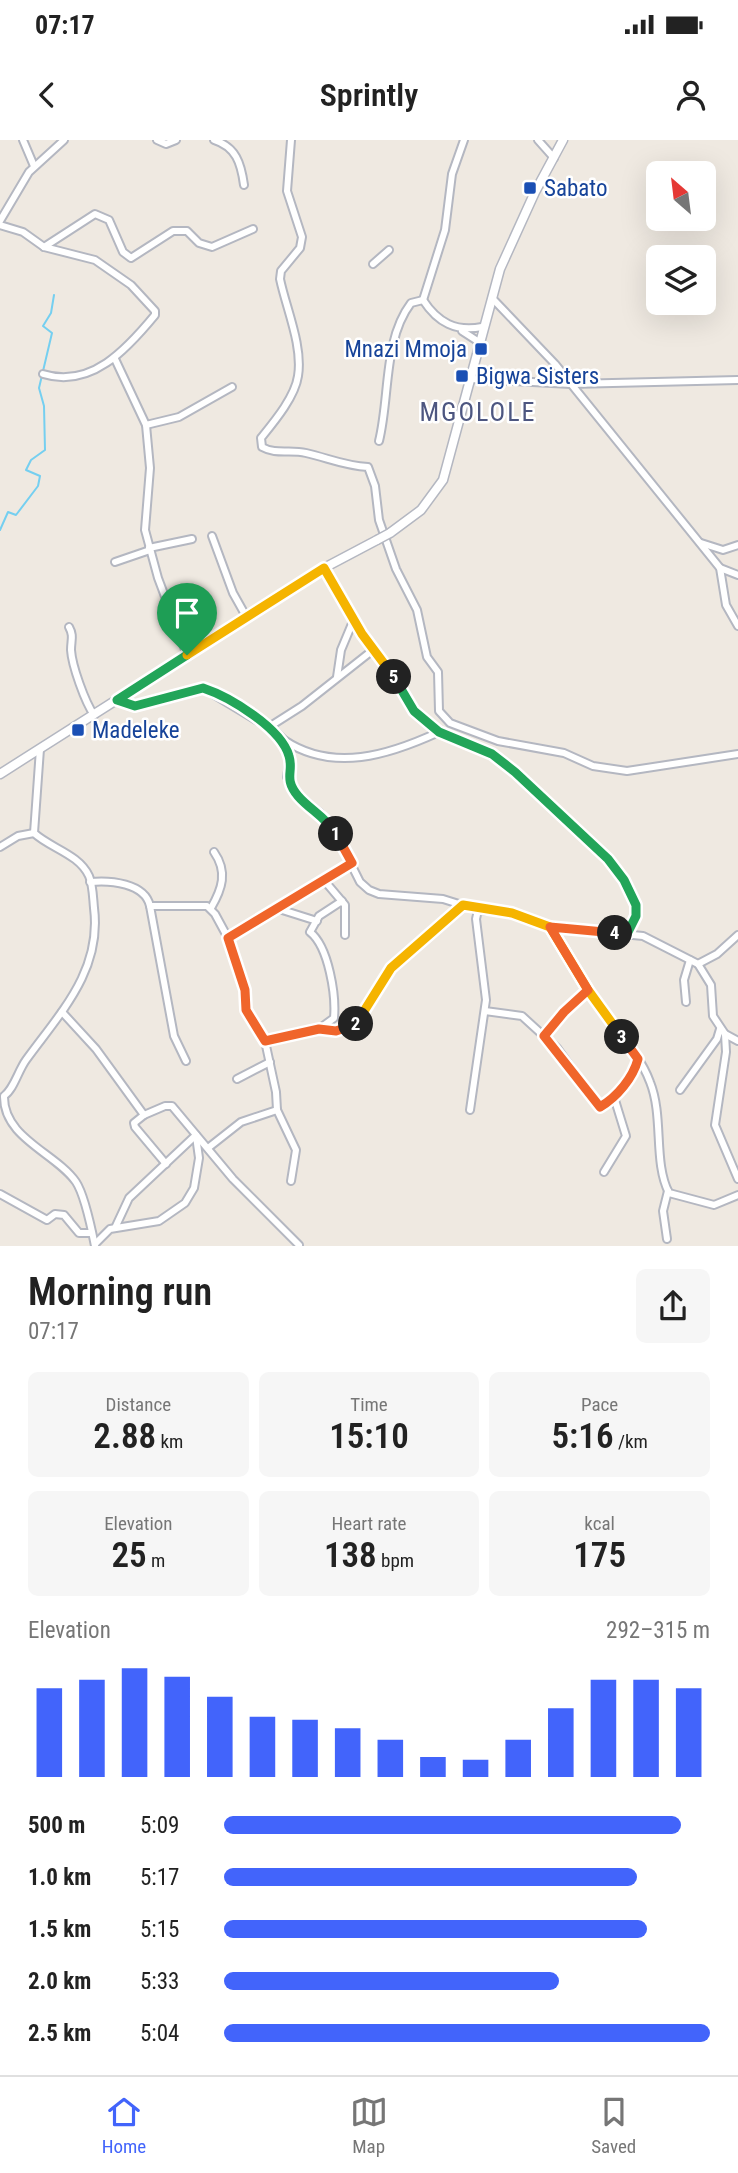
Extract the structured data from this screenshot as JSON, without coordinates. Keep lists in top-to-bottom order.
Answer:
{
  "districts": ["MGOLOLE"],
  "places": {
    "transit": [
      "Sabato",
      "Mnazi Mmoja",
      "Bigwa Sisters",
      "Madeleke"
    ]
  },
  "north": "top left",
  "page": {
    "status": "07:17",
    "header": "Sprintly",
    "pins": [
      "5",
      "1",
      "4",
      "2",
      "3"
    ],
    "heading": ["Morning run", "07:17"],
    "stats": [
      ["Distance", "2.88 km"],
      ["Time", "15:10"],
      ["Pace", "5:16 /km"],
      ["Elevation", "25 m"],
      ["Heart rate", "138 bpm"],
      ["kcal", "175"]
    ],
    "chart": ["Elevation", "292–315 m"],
    "list": [
      {
        "name": "500 m",
        "note": "5:09"
      },
      {
        "name": "1.0 km",
        "note": "5:17"
      },
      {
        "name": "1.5 km",
        "note": "5:15"
      },
      {
        "name": "2.0 km",
        "note": "5:33"
      },
      {
        "name": "2.5 km",
        "note": "5:04"
      }
    ],
    "tabs": ["Home", "Map", "Saved"]
  }
}
